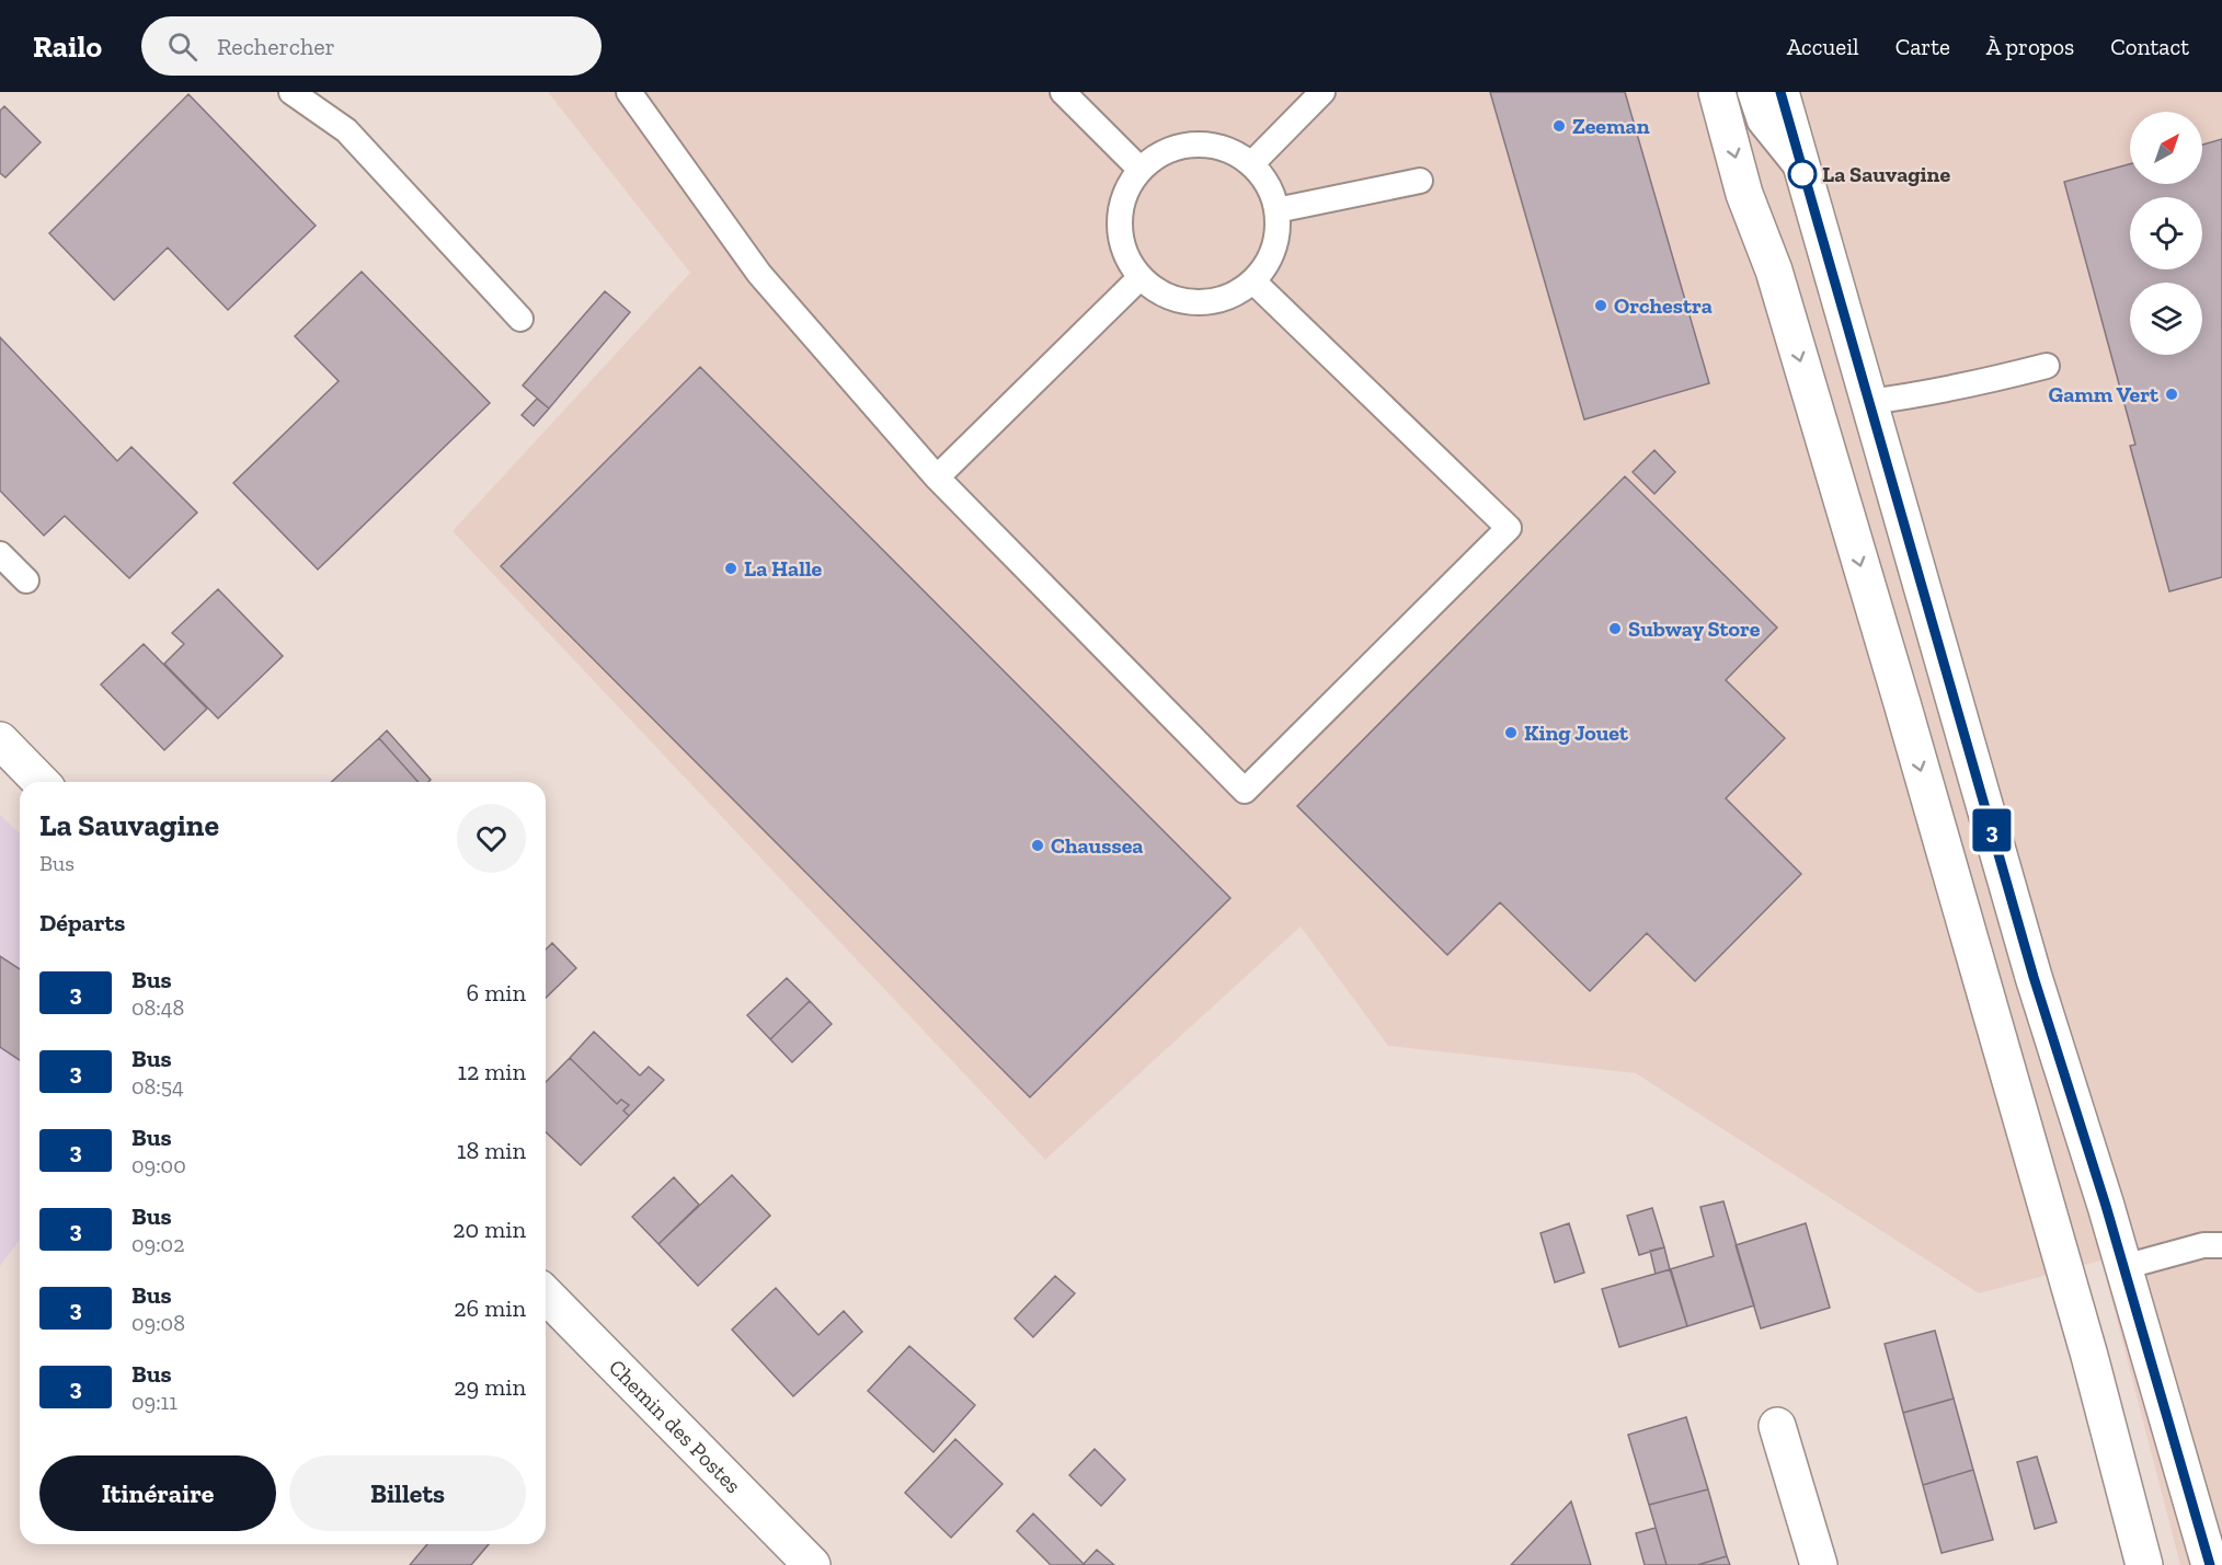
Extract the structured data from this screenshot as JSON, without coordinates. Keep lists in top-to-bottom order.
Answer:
{
  "streets": {
    "main road": ["Chemin des Postes"]
  },
  "places": [
    "Zeeman",
    "La Sauvagine",
    "Orchestra",
    "Gamm Vert",
    "La Halle",
    "Subway Store",
    "King Jouet",
    "Chaussea"
  ],
  "lines": ["bus line 3"],
  "north": "top right",
  "page": {
    "header": "Railo",
    "search": "Rechercher",
    "nav": [
      "Accueil",
      "Carte",
      "À propos",
      "Contact"
    ],
    "on_map": "3",
    "heading": [
      ["La Sauvagine", "Bus"],
      "Départs"
    ],
    "list": [
      {
        "mark": "3",
        "name": "Bus",
        "note": "08:48",
        "value": "6 min"
      },
      {
        "mark": "3",
        "name": "Bus",
        "note": "08:54",
        "value": "12 min"
      },
      {
        "mark": "3",
        "name": "Bus",
        "note": "09:00",
        "value": "18 min"
      },
      {
        "mark": "3",
        "name": "Bus",
        "note": "09:02",
        "value": "20 min"
      },
      {
        "mark": "3",
        "name": "Bus",
        "note": "09:08",
        "value": "26 min"
      },
      {
        "mark": "3",
        "name": "Bus",
        "note": "09:11",
        "value": "29 min"
      }
    ],
    "buttons": ["Itinéraire", "Billets"]
  }
}
